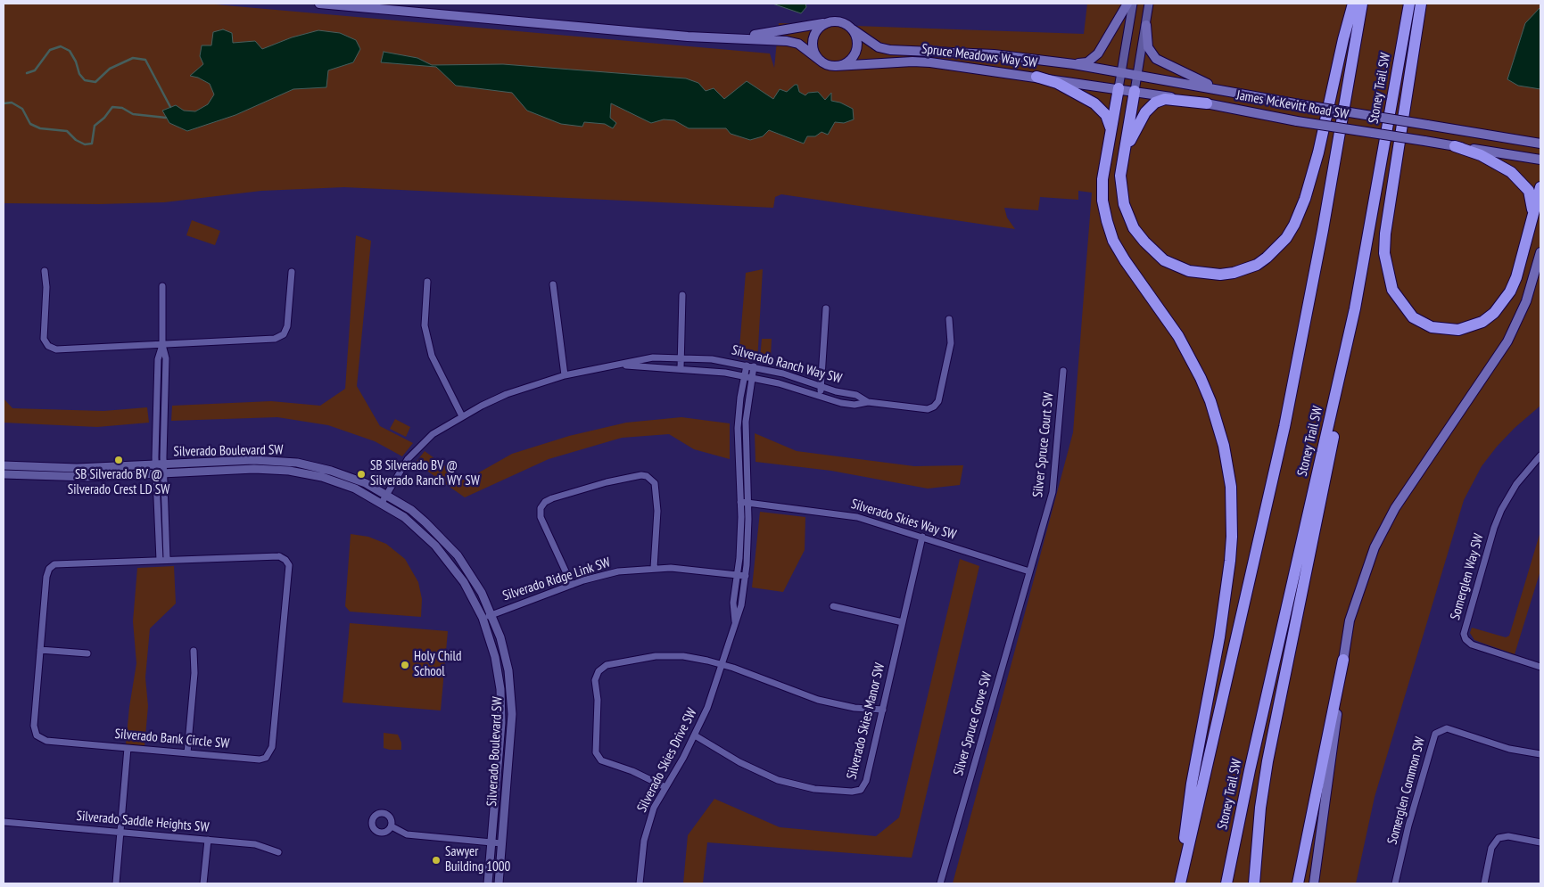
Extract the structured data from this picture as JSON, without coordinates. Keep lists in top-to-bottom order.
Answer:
{
  "streets": {
    "highway": ["Stoney Trail SW"],
    "main road": ["Spruce Meadows Way SW", "James McKevitt Road SW"],
    "street": [
      "Silverado Ranch Way SW",
      "Silver Spruce Court SW",
      "Silverado Boulevard SW",
      "Silverado Skies Way SW",
      "Somerglen Way SW",
      "Silverado Ridge Link SW",
      "Silverado Skies Manor SW",
      "Silver Spruce Grove SW",
      "Silverado Bank Circle SW",
      "Silverado Skies Drive SW",
      "Somerglen Common SW",
      "Silverado Saddle Heights SW"
    ]
  },
  "crossings": [
    ["Spruce Meadows Way SW", "James McKevitt Road SW"],
    ["Silverado Ranch Way SW", "Silverado Boulevard SW"],
    ["Silverado Ranch Way SW", "Silverado Skies Drive SW"],
    ["Silver Spruce Court SW", "Silverado Skies Way SW"],
    ["Silver Spruce Court SW", "Silver Spruce Grove SW"],
    ["Silverado Boulevard SW", "Silverado Ridge Link SW"],
    ["Silverado Skies Way SW", "Silverado Skies Manor SW"],
    ["Silverado Skies Way SW", "Silver Spruce Grove SW"],
    ["Silverado Skies Way SW", "Silverado Skies Drive SW"],
    ["Silverado Ridge Link SW", "Silverado Skies Drive SW"],
    ["Silverado Skies Manor SW", "Silverado Skies Drive SW"]
  ],
  "places": [
    "SB Silverado BV @ Silverado Crest LD SW",
    "SB Silverado BV @ Silverado Ranch WY SW",
    "Holy Child School",
    "Sawyer Building 1000"
  ]
}
